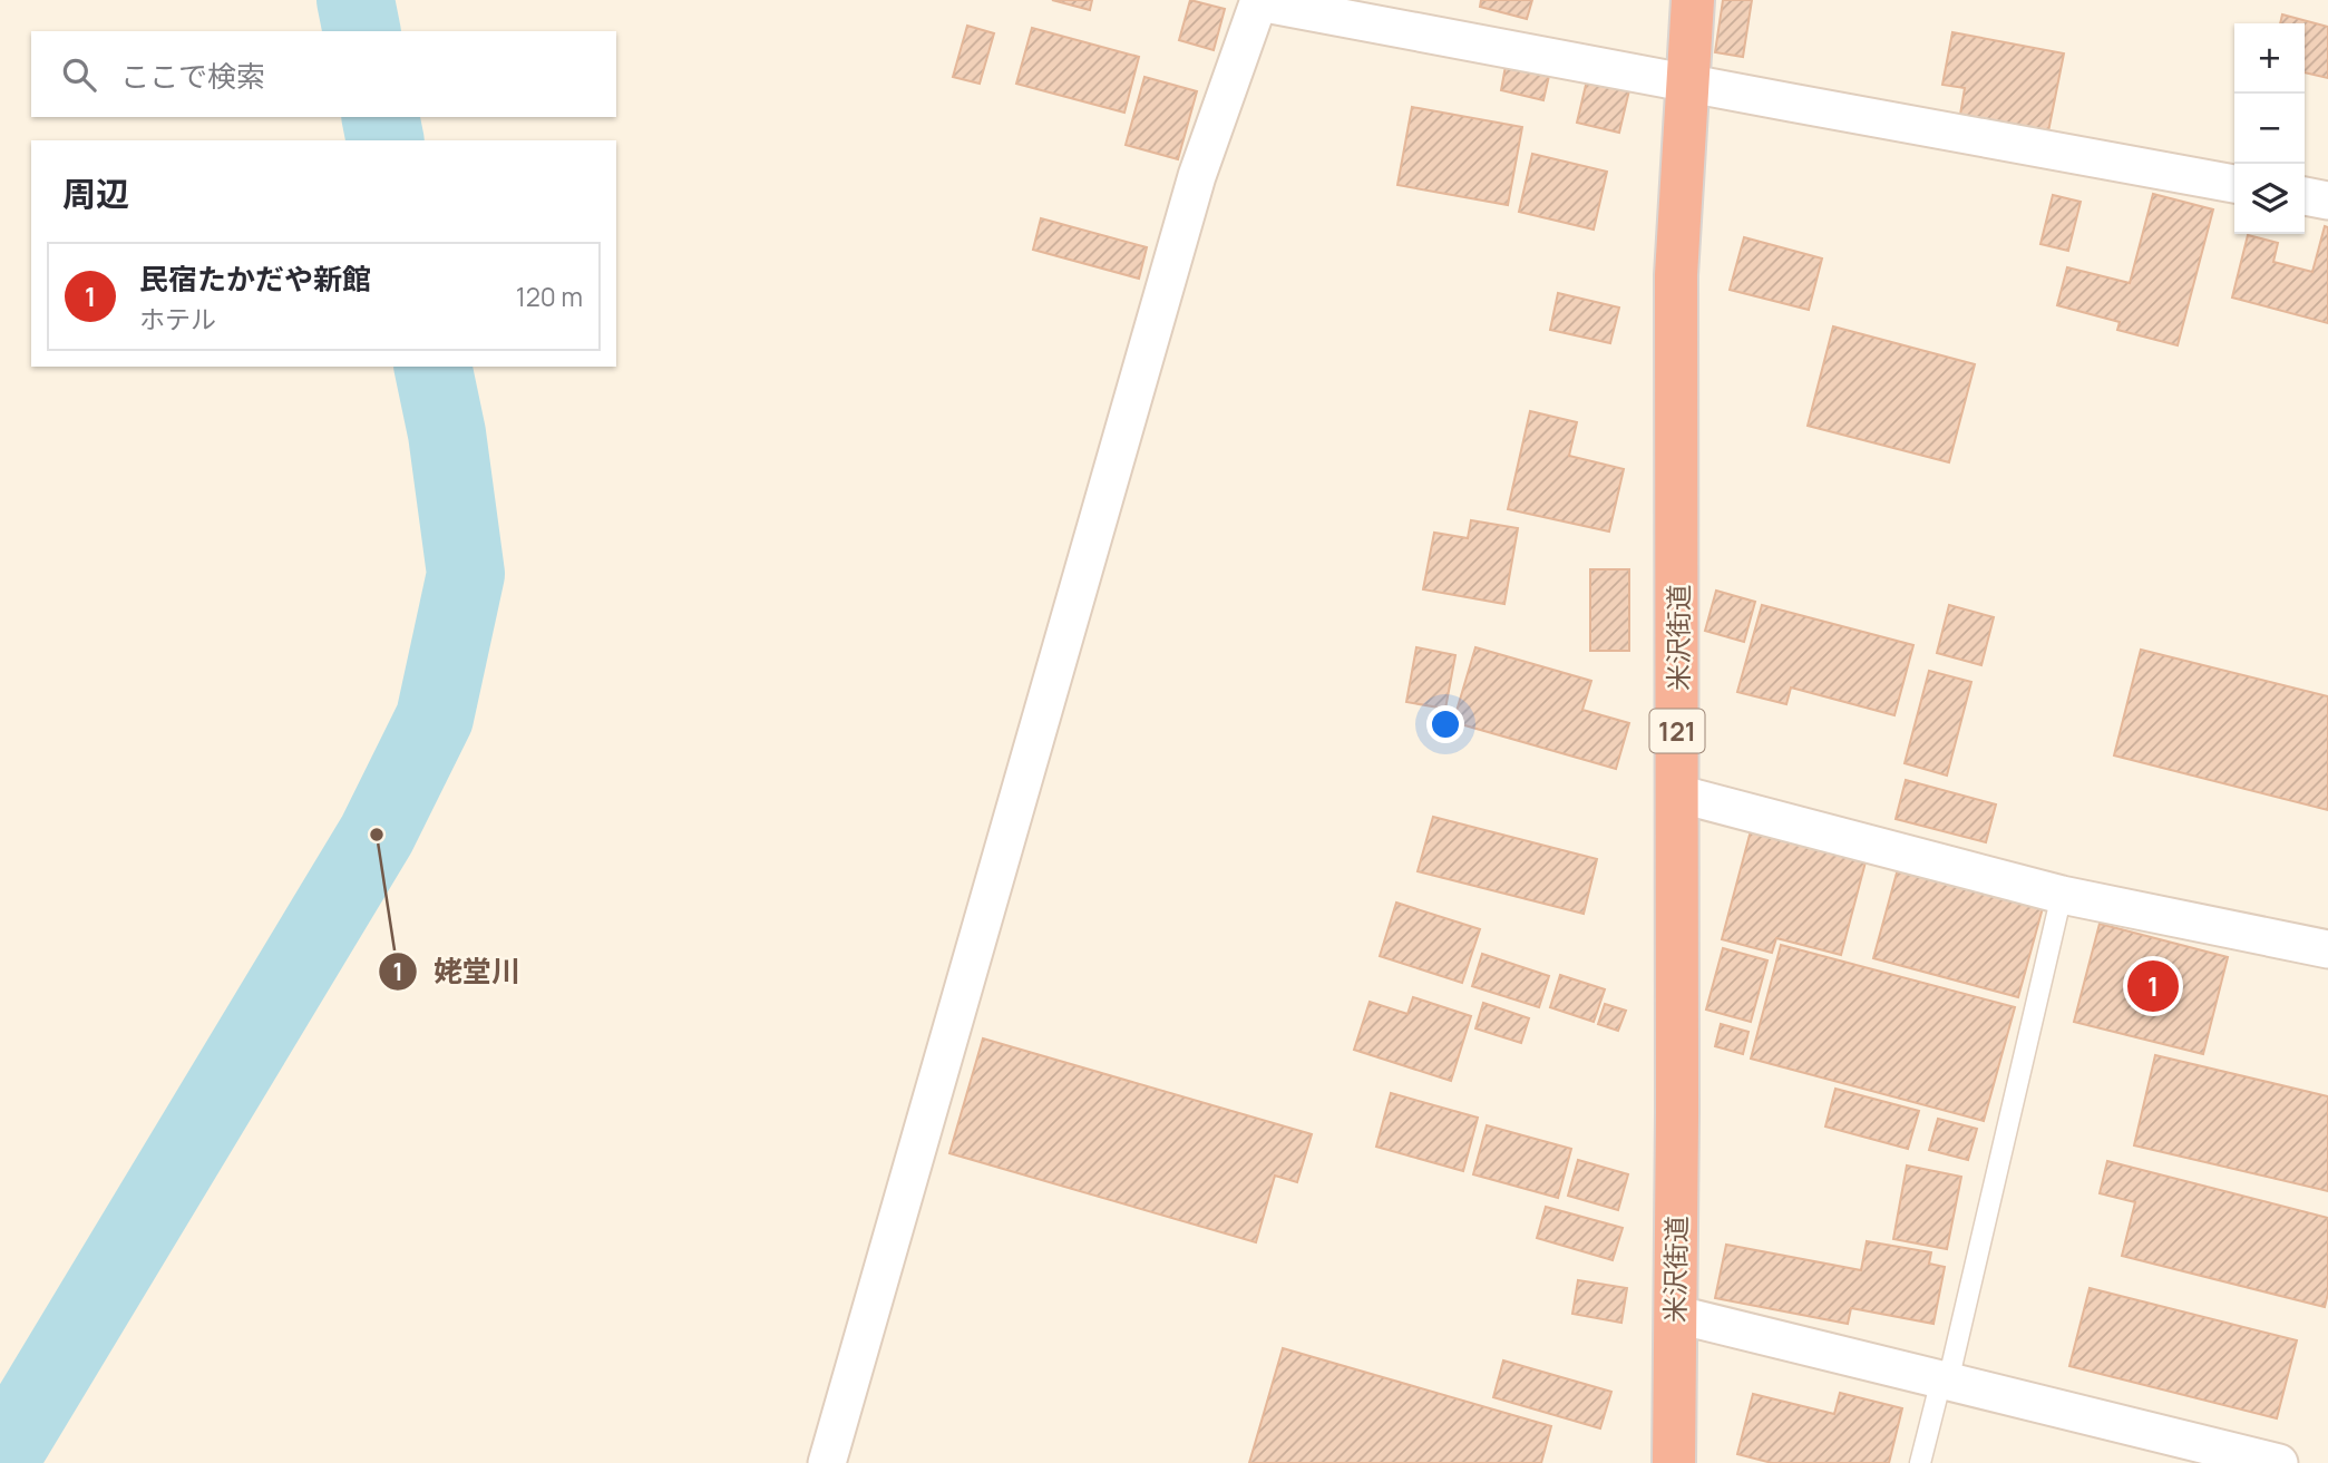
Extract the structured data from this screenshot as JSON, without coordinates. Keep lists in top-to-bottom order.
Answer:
{
  "streets": {
    "highway": ["米沢街道", "121"]
  },
  "places": ["姥堂川"],
  "page": {
    "map_buttons": ["+", "−"],
    "search": "ここで検索",
    "heading": "周辺",
    "list": [
      {
        "mark": "1",
        "name": "民宿たかだや新館",
        "note": "ホテル",
        "value": "120 m"
      }
    ],
    "pins": "1"
  }
}
